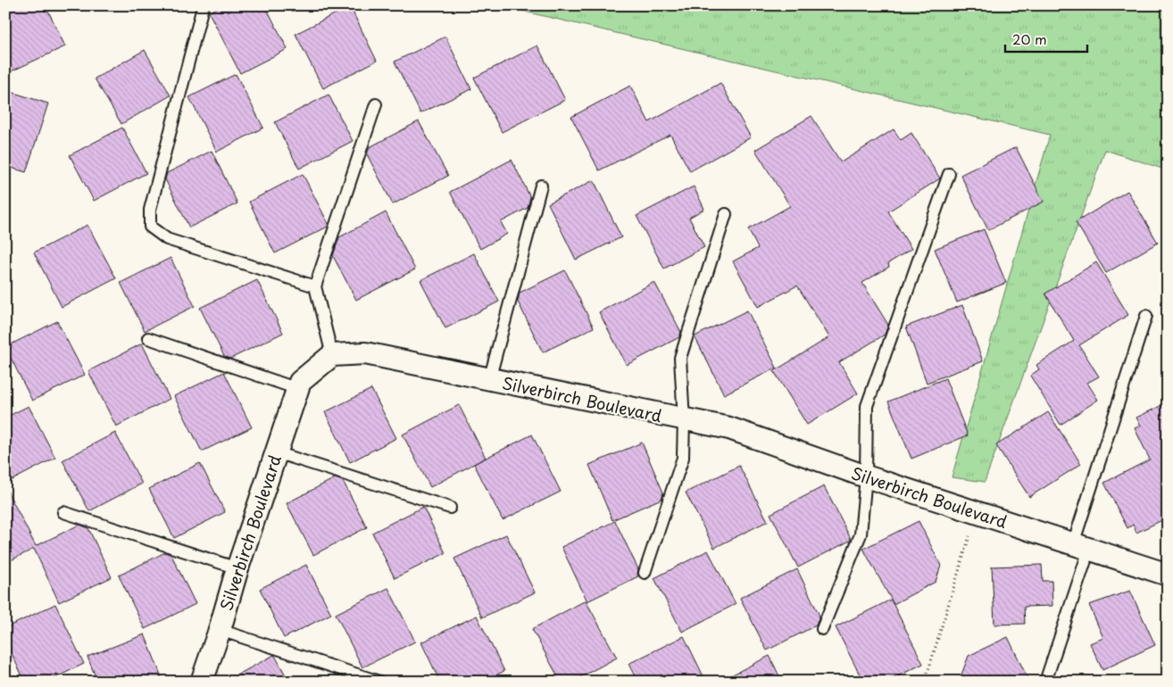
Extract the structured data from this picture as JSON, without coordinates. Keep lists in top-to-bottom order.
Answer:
{
  "streets": {
    "street": ["Silverbirch Boulevard"]
  },
  "scale_bar": "20 m"
}
